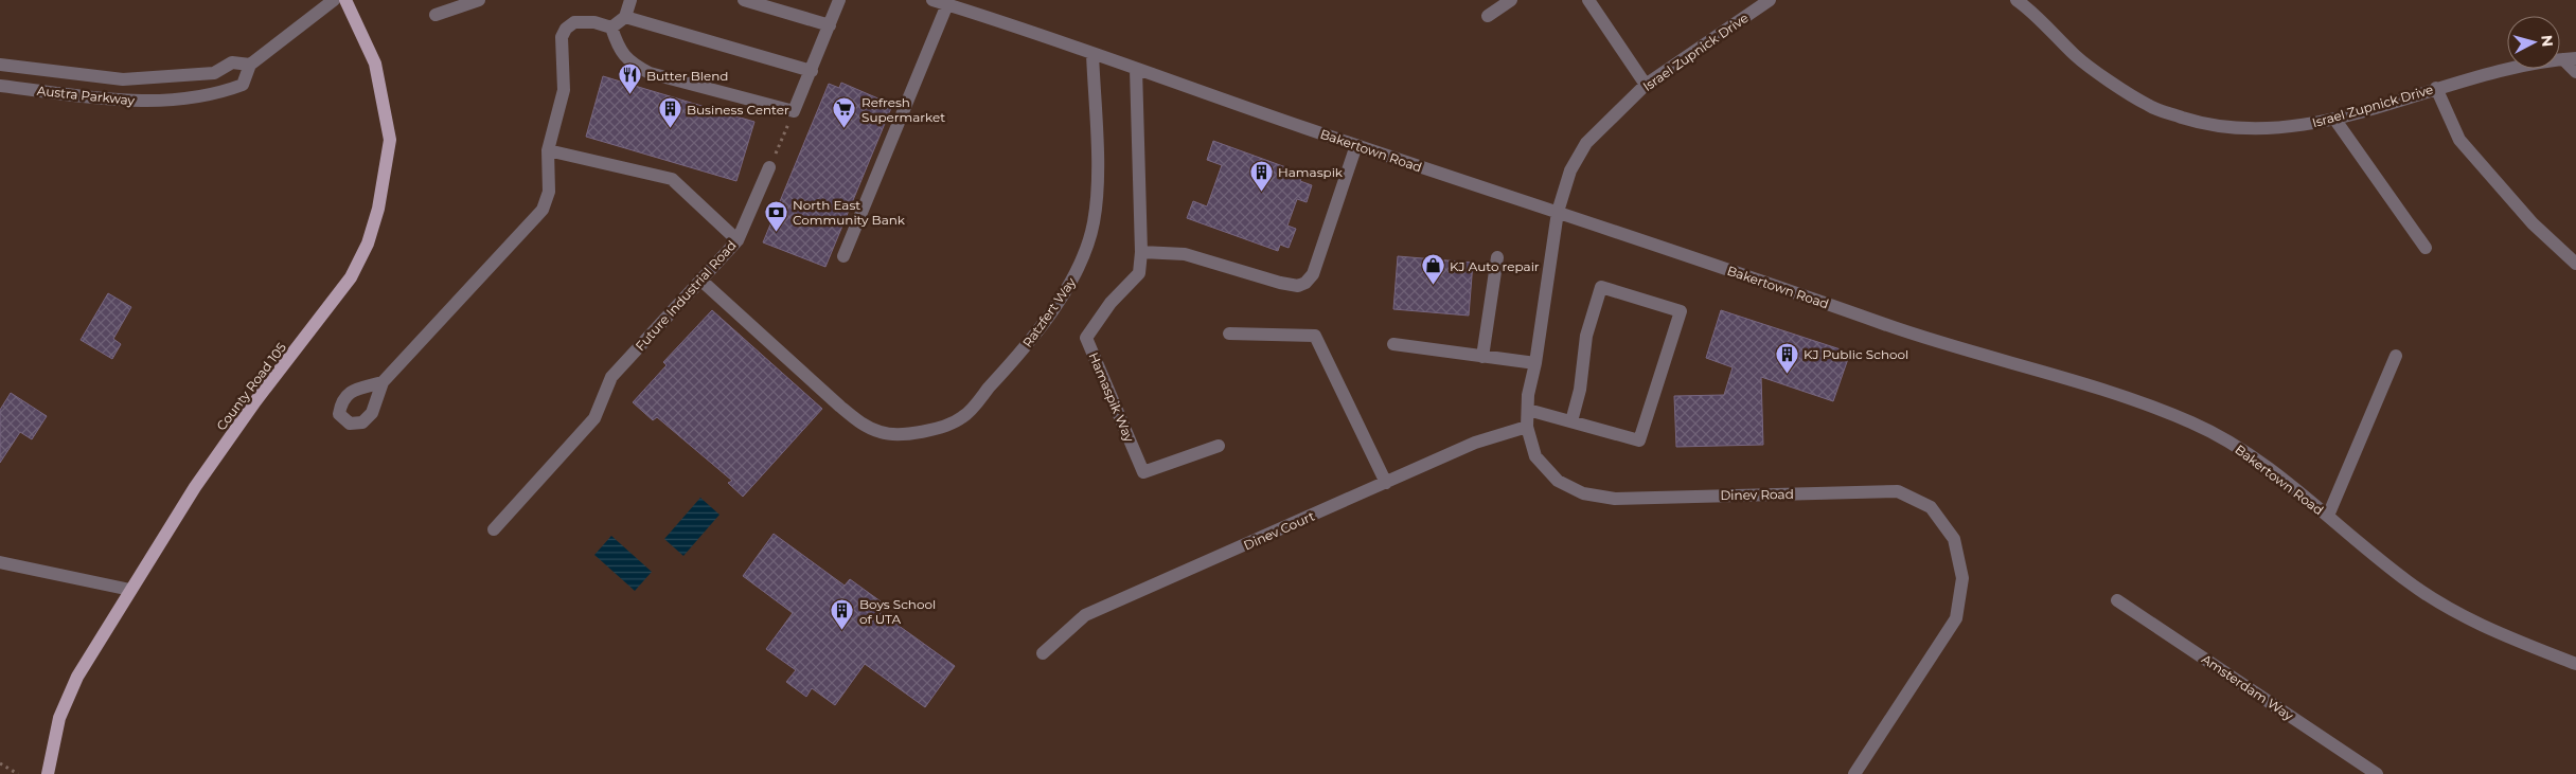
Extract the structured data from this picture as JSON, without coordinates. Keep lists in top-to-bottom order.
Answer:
{
  "streets": {
    "main road": ["County Road 105"],
    "street": [
      "Israel Zupnick Drive",
      "Austra Parkway",
      "Bakertown Road",
      "Future Industrial Road",
      "Ratzfert Way",
      "Hamaspik Way",
      "Dinev Road",
      "Dinev Court",
      "Amsterdam Way"
    ]
  },
  "crossings": [
    ["Israel Zupnick Drive", "Bakertown Road"],
    ["Israel Zupnick Drive", "Dinev Road"],
    ["Bakertown Road", "Ratzfert Way"],
    ["Bakertown Road", "Hamaspik Way"],
    ["Bakertown Road", "Dinev Road"],
    ["Future Industrial Road", "Ratzfert Way"],
    ["Dinev Road", "Dinev Court"]
  ],
  "places": {
    "restaurant": ["Butter Blend"],
    "building": [
      "Business Center",
      "Hamaspik",
      "KJ Public School",
      "Boys School of UTA"
    ],
    "supermarket": ["Refresh Supermarket"],
    "bank": ["North East Community Bank"],
    "shop": ["KJ Auto repair"]
  },
  "north": "right"
}
